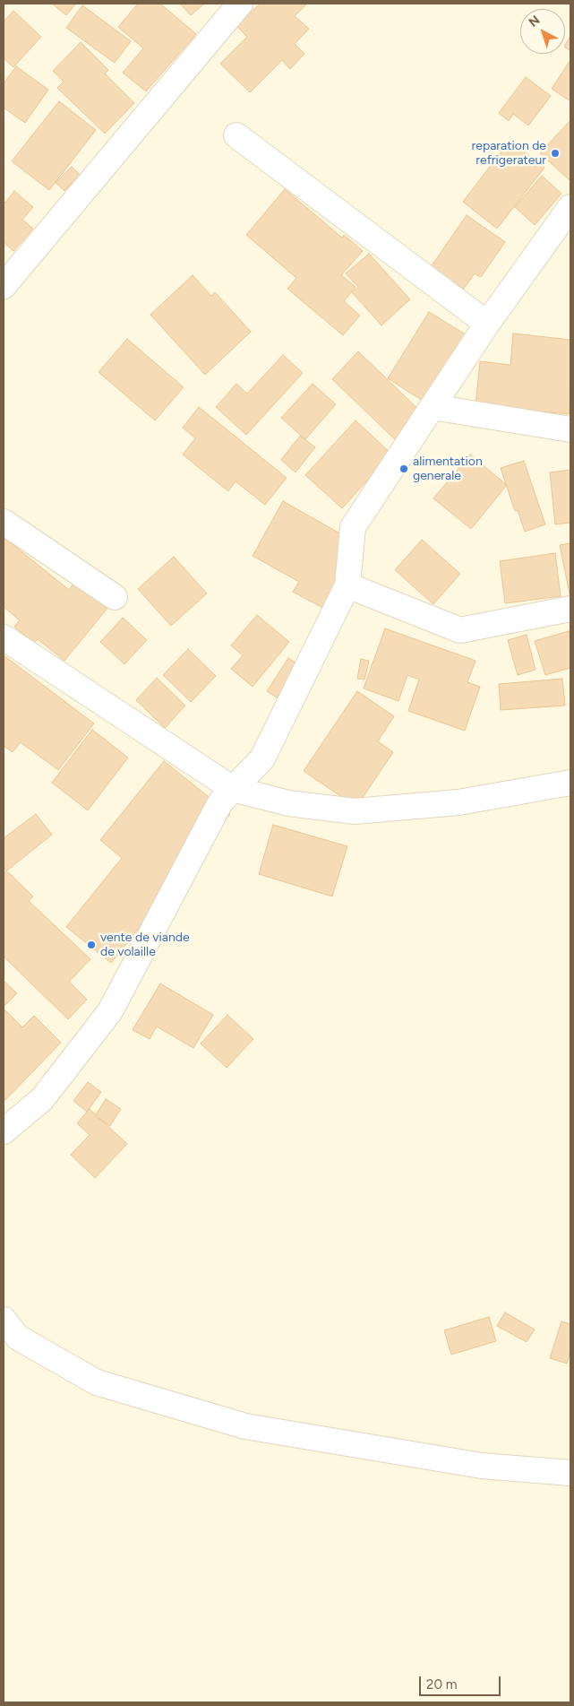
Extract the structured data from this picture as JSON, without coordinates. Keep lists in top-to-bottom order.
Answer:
{
  "places": ["reparation de refrigerateur", "alimentation generale", "vente de viande de volaille"],
  "scale_bar": "20 m",
  "north": "top left"
}
